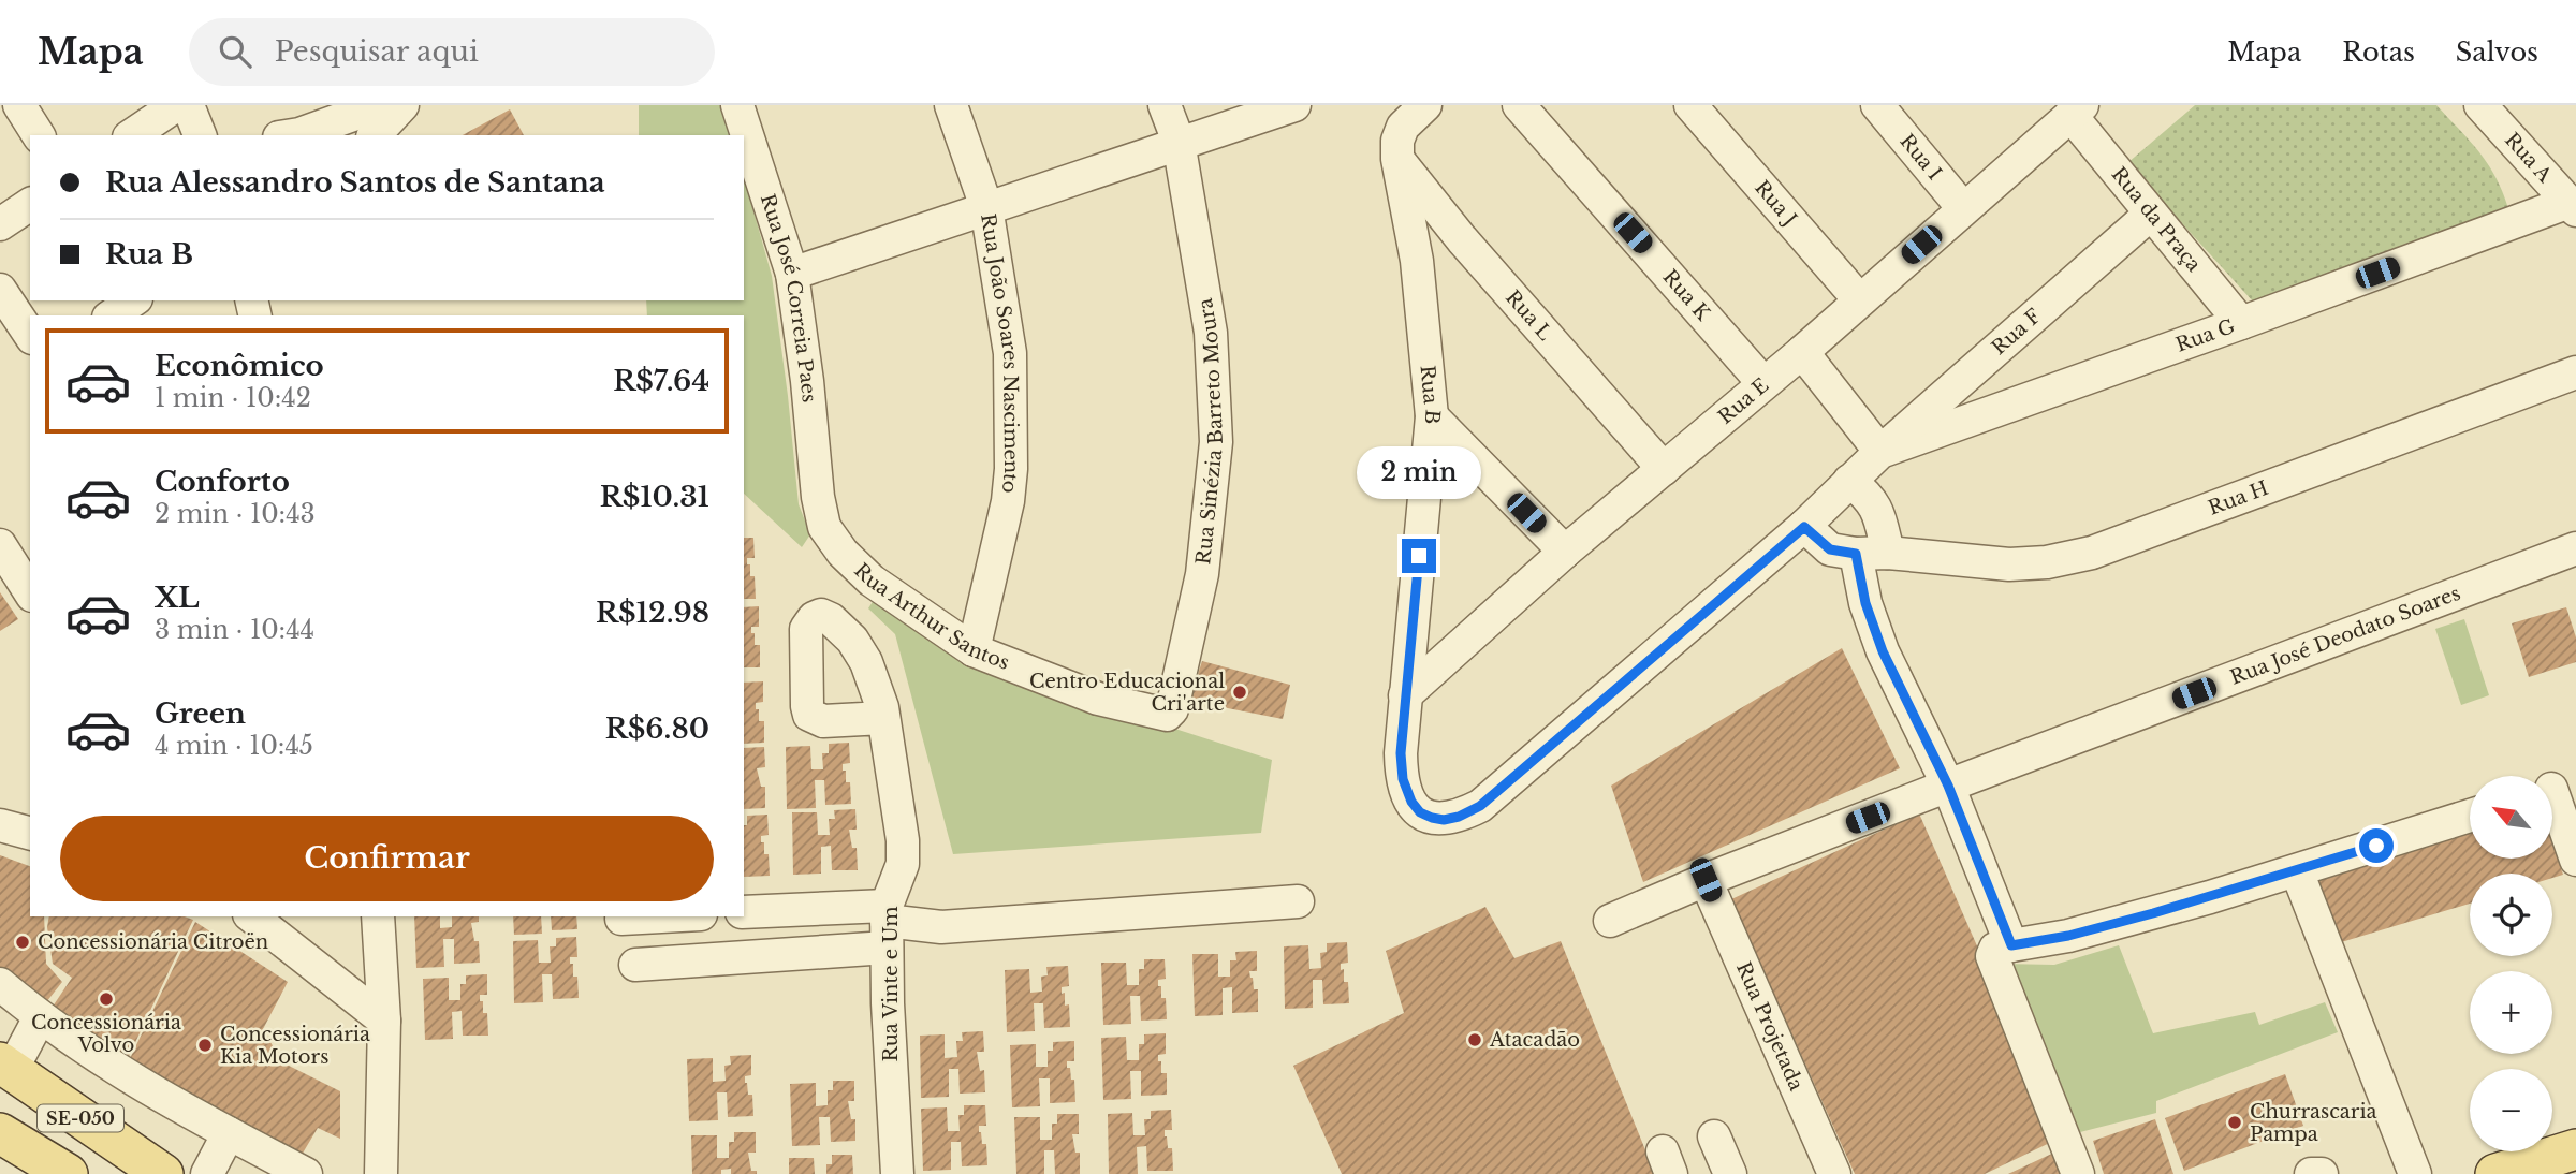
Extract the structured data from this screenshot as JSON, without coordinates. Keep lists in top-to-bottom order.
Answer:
{
  "streets": {
    "main road": ["SE-050"],
    "street": [
      "Rua I",
      "Rua A",
      "Rua J",
      "Rua da Praça",
      "Rua K",
      "Rua José Correia Paes",
      "Rua L",
      "Rua F",
      "Rua G",
      "Rua João Soares Nascimento",
      "Rua B",
      "Rua E",
      "Rua Sinézia Barreto Moura",
      "Rua H",
      "Rua Arthur Santos",
      "Rua José Deodato Soares",
      "Rua Vinte e Um",
      "Rua Projetada"
    ]
  },
  "crossings": [
    ["Rua I", "Rua E"],
    ["Rua A", "Rua G"],
    ["Rua J", "Rua E"],
    ["Rua da Praça", "Rua F"],
    ["Rua da Praça", "Rua G"],
    ["Rua da Praça", "Rua E"],
    ["Rua K", "Rua E"],
    ["Rua José Correia Paes", "Rua Arthur Santos"],
    ["Rua L", "Rua B"],
    ["Rua L", "Rua E"],
    ["Rua F", "Rua G"],
    ["Rua G", "Rua B"],
    ["Rua João Soares Nascimento", "Rua Arthur Santos"],
    ["Rua B", "Rua E"],
    ["Rua Sinézia Barreto Moura", "Rua Arthur Santos"],
    ["Rua José Deodato Soares", "Rua Projetada"]
  ],
  "places": [
    "Centro Educacional Cri'arte",
    "Concessionária Citroën",
    "Concessionária Volvo",
    "Atacadão",
    "Concessionária Kia Motors",
    "Churrascaria Pampa"
  ],
  "north": "top left",
  "page": {
    "header": "Mapa",
    "search": "Pesquisar aqui",
    "nav": ["Mapa", "Rotas", "Salvos"],
    "banner": ["Rua Alessandro Santos de Santana", "Rua B"],
    "list": [
      {
        "name": "Econômico",
        "note": "1 min · 10:42",
        "value": "R$7.64"
      },
      {
        "name": "Conforto",
        "note": "2 min · 10:43",
        "value": "R$10.31"
      },
      {
        "name": "XL",
        "note": "3 min · 10:44",
        "value": "R$12.98"
      },
      {
        "name": "Green",
        "note": "4 min · 10:45",
        "value": "R$6.80"
      }
    ],
    "bubble": "2 min",
    "map_buttons": ["+", "−"],
    "buttons": "Confirmar"
  }
}
